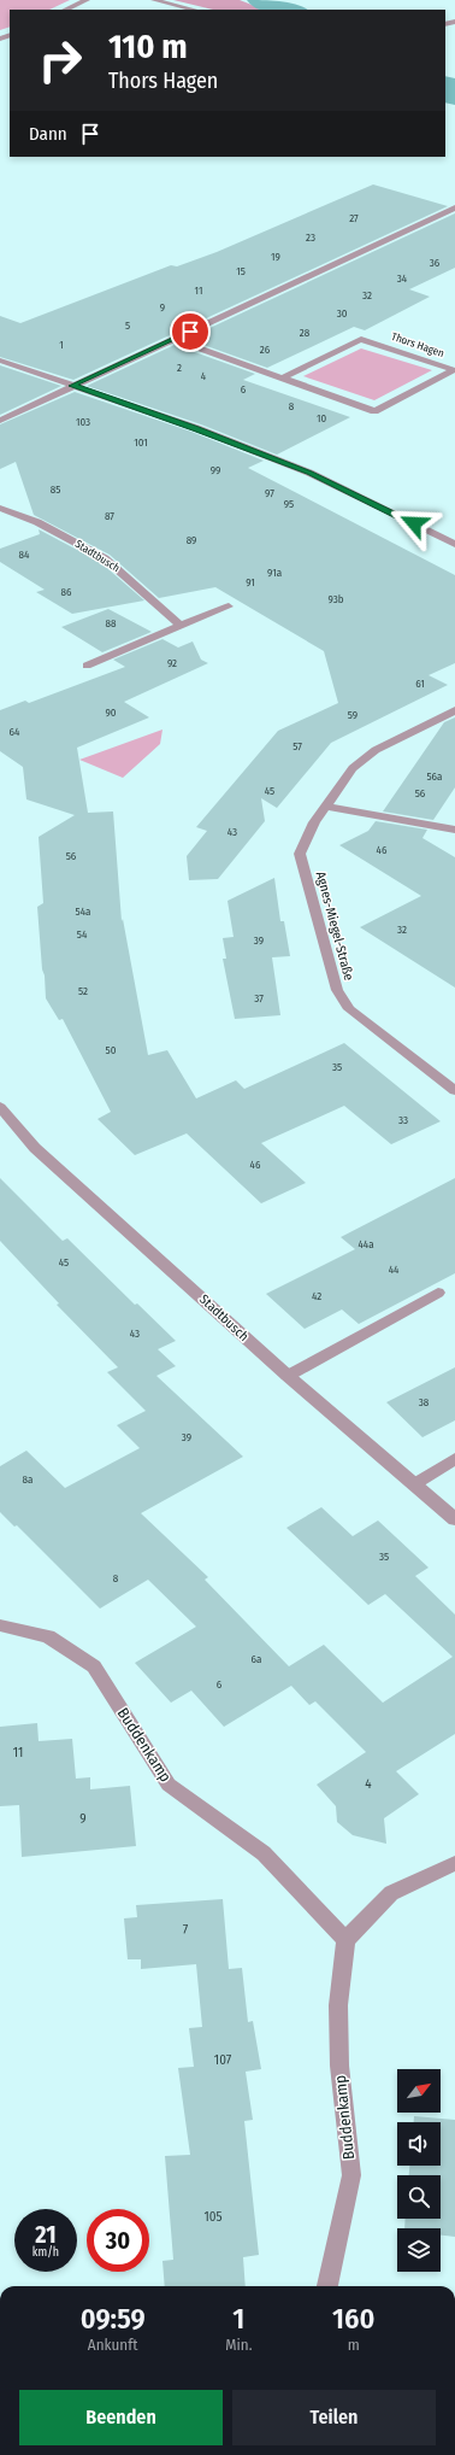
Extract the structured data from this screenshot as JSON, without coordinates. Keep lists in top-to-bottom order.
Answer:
{
  "streets": {
    "street": [
      "Thors Hagen",
      "Stadtbusch",
      "Agnes-Miegel-Straße",
      "Buddenkamp"
    ]
  },
  "house_numbers": [
    "27",
    "23",
    "19",
    "36",
    "15",
    "34",
    "11",
    "32",
    "9",
    "30",
    "5",
    "28",
    "1",
    "26",
    "2",
    "4",
    "6",
    "8",
    "10",
    "103",
    "101",
    "99",
    "85",
    "97",
    "95",
    "87",
    "89",
    "84",
    "91a",
    "91",
    "86",
    "93b",
    "88",
    "92",
    "61",
    "90",
    "59",
    "64",
    "57",
    "56a",
    "45",
    "56",
    "43",
    "46",
    "56",
    "54a",
    "32",
    "54",
    "39",
    "52",
    "37",
    "50",
    "35",
    "33",
    "46",
    "44a",
    "45",
    "44",
    "42",
    "43",
    "38",
    "39",
    "8a",
    "35",
    "8",
    "6a",
    "6",
    "11",
    "4",
    "9",
    "7",
    "107",
    "105"
  ],
  "north": "top right",
  "page": {
    "turn": ["110 m", "Thors Hagen"],
    "then": "Dann",
    "speed": "21 km/h",
    "limit": "30",
    "eta": [
      "09:59",
      "Ankunft",
      "1",
      "Min.",
      "160",
      "m"
    ],
    "buttons": ["Beenden", "Teilen"]
  }
}
